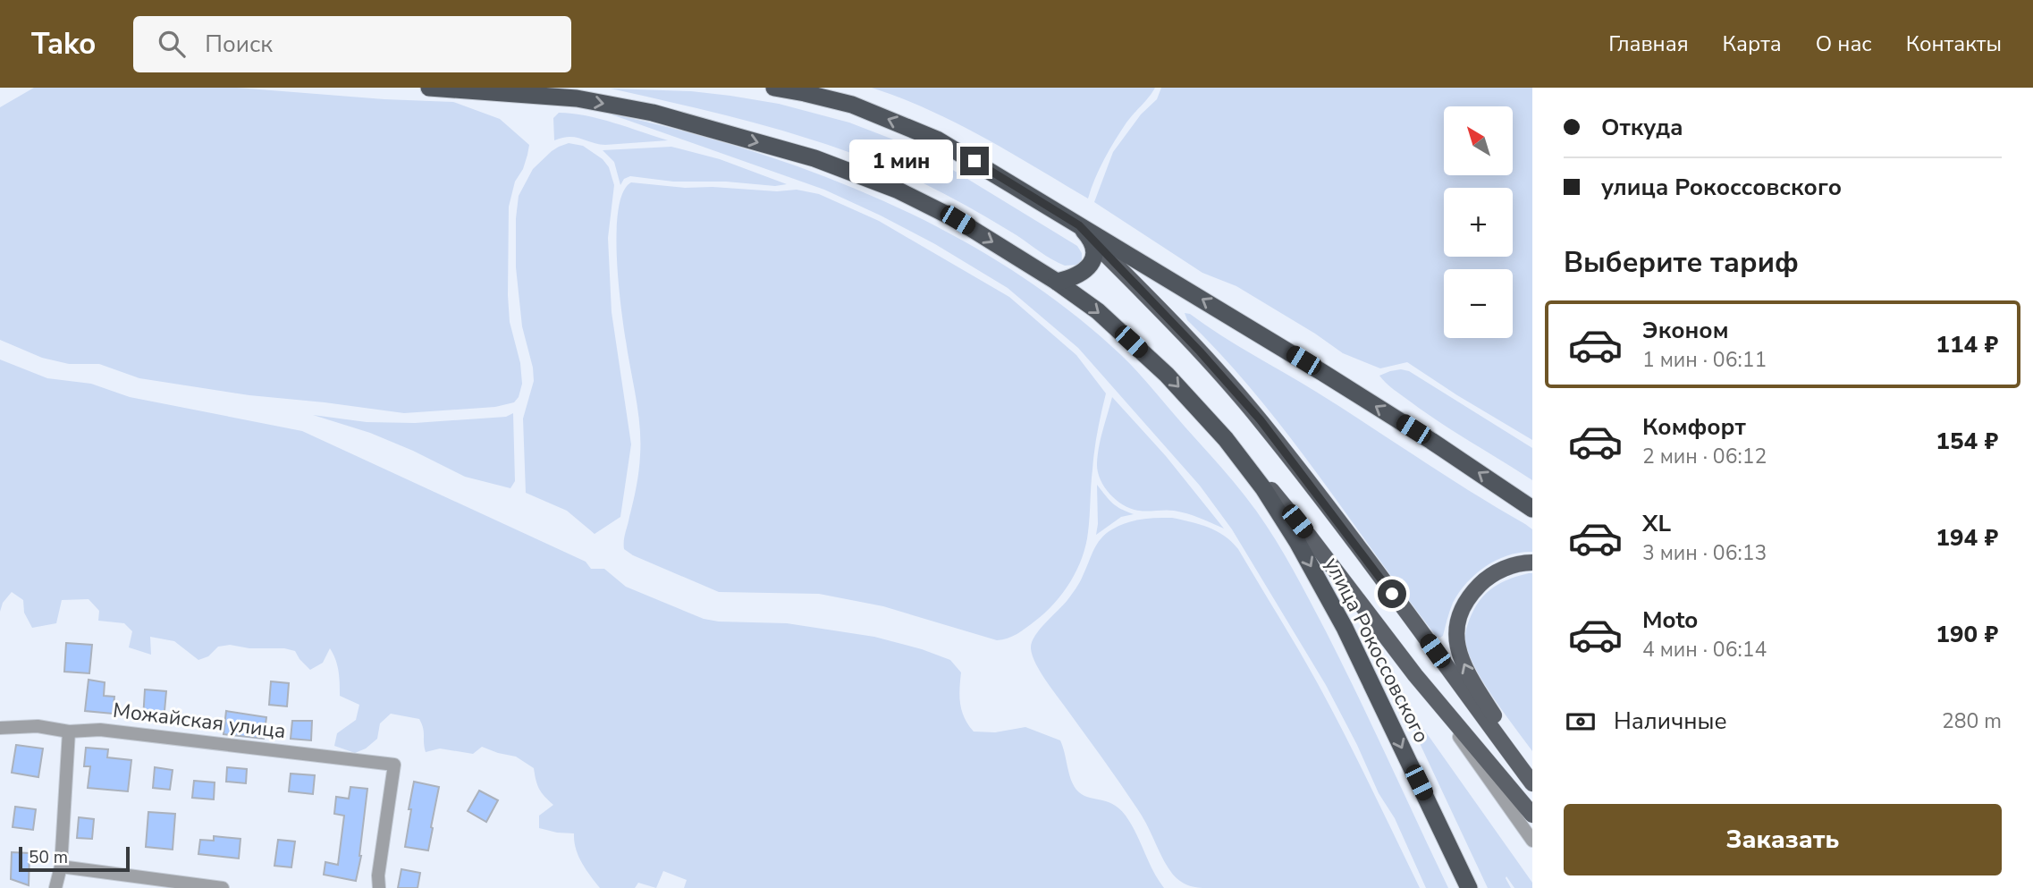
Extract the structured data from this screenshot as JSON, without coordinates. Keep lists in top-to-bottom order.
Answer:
{
  "streets": {
    "highway": ["улица Рокоссовского"],
    "street": ["Можайская улица"]
  },
  "scale_bar": "50 m",
  "north": "top left",
  "page": {
    "header": "Tako",
    "search": "Поиск",
    "nav": [
      "Главная",
      "Карта",
      "О нас",
      "Контакты"
    ],
    "banner": ["Откуда", "улица Рокоссовского"],
    "map_buttons": ["+", "−"],
    "bubble": "1 мин",
    "heading": "Выберите тариф",
    "list": [
      {
        "name": "Эконом",
        "note": "1 мин · 06:11",
        "value": "114 ₽"
      },
      {
        "name": "Комфорт",
        "note": "2 мин · 06:12",
        "value": "154 ₽"
      },
      {
        "name": "XL",
        "note": "3 мин · 06:13",
        "value": "194 ₽"
      },
      {
        "name": "Moto",
        "note": "4 мин · 06:14",
        "value": "190 ₽"
      }
    ],
    "pay": ["Наличные", "280 m"],
    "buttons": "Заказать",
    "scale": "50 m"
  }
}
